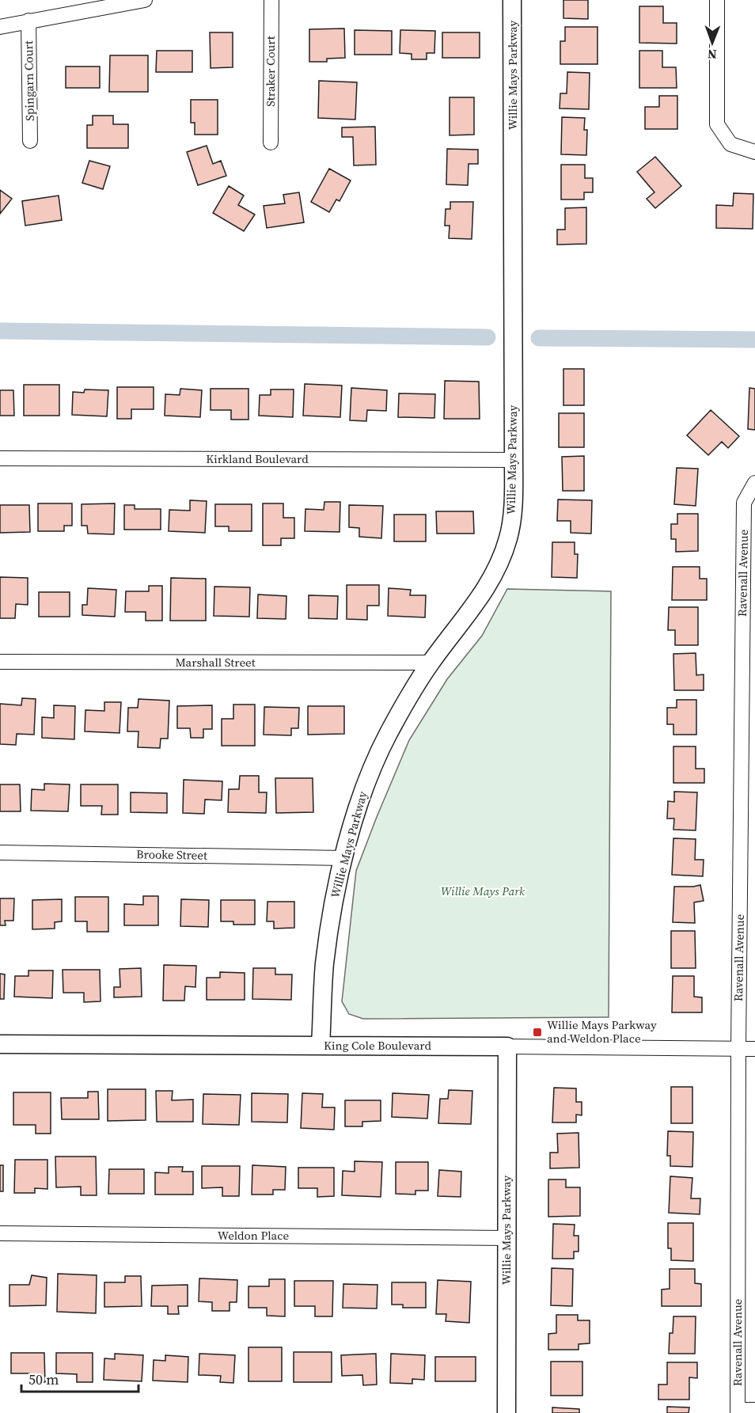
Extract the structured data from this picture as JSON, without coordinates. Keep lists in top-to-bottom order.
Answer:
{
  "streets": {
    "street": [
      "Straker Court",
      "Willie Mays Parkway",
      "Spingarn Court",
      "Kirkland Boulevard",
      "Ravenall Avenue",
      "Marshall Street",
      "Brooke Street",
      "King Cole Boulevard",
      "Weldon Place"
    ]
  },
  "crossings": [
    ["Willie Mays Parkway", "Kirkland Boulevard"],
    ["Willie Mays Parkway", "Marshall Street"],
    ["Willie Mays Parkway", "Brooke Street"],
    ["Willie Mays Parkway", "King Cole Boulevard"],
    ["Willie Mays Parkway", "Weldon Place"],
    ["Ravenall Avenue", "King Cole Boulevard"]
  ],
  "parks": ["Willie Mays Park"],
  "places": {
    "transit": ["Willie Mays Parkway and Weldon Place"]
  },
  "scale_bar": "50 m",
  "north": "bottom"
}
